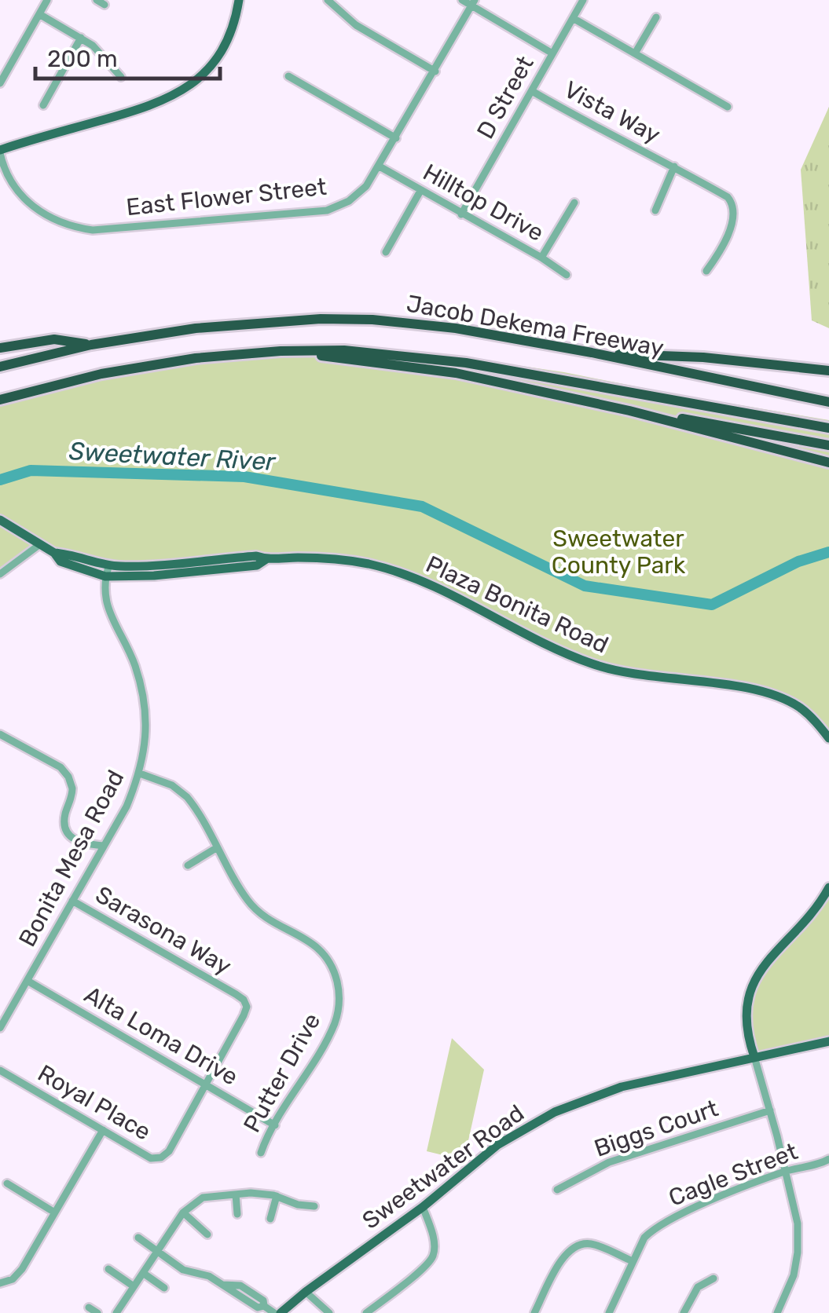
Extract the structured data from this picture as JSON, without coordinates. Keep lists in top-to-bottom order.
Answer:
{
  "streets": {
    "highway": ["Jacob Dekema Freeway"],
    "main road": ["Plaza Bonita Road", "Sweetwater Road"],
    "street": [
      "D Street",
      "Vista Way",
      "East Flower Street",
      "Hilltop Drive",
      "Bonita Mesa Road",
      "Sarasona Way",
      "Alta Loma Drive",
      "Putter Drive",
      "Royal Place",
      "Biggs Court",
      "Cagle Street"
    ]
  },
  "crossings": [
    ["D Street", "Vista Way"],
    ["D Street", "Hilltop Drive"],
    ["East Flower Street", "Hilltop Drive"],
    ["Plaza Bonita Road", "Bonita Mesa Road"],
    ["Bonita Mesa Road", "Sarasona Way"],
    ["Bonita Mesa Road", "Alta Loma Drive"],
    ["Bonita Mesa Road", "Putter Drive"],
    ["Sarasona Way", "Alta Loma Drive"],
    ["Sarasona Way", "Royal Place"],
    ["Alta Loma Drive", "Putter Drive"],
    ["Alta Loma Drive", "Royal Place"]
  ],
  "water": ["Sweetwater River"],
  "parks": ["Sweetwater County Park"],
  "scale_bar": "200 m"
}
